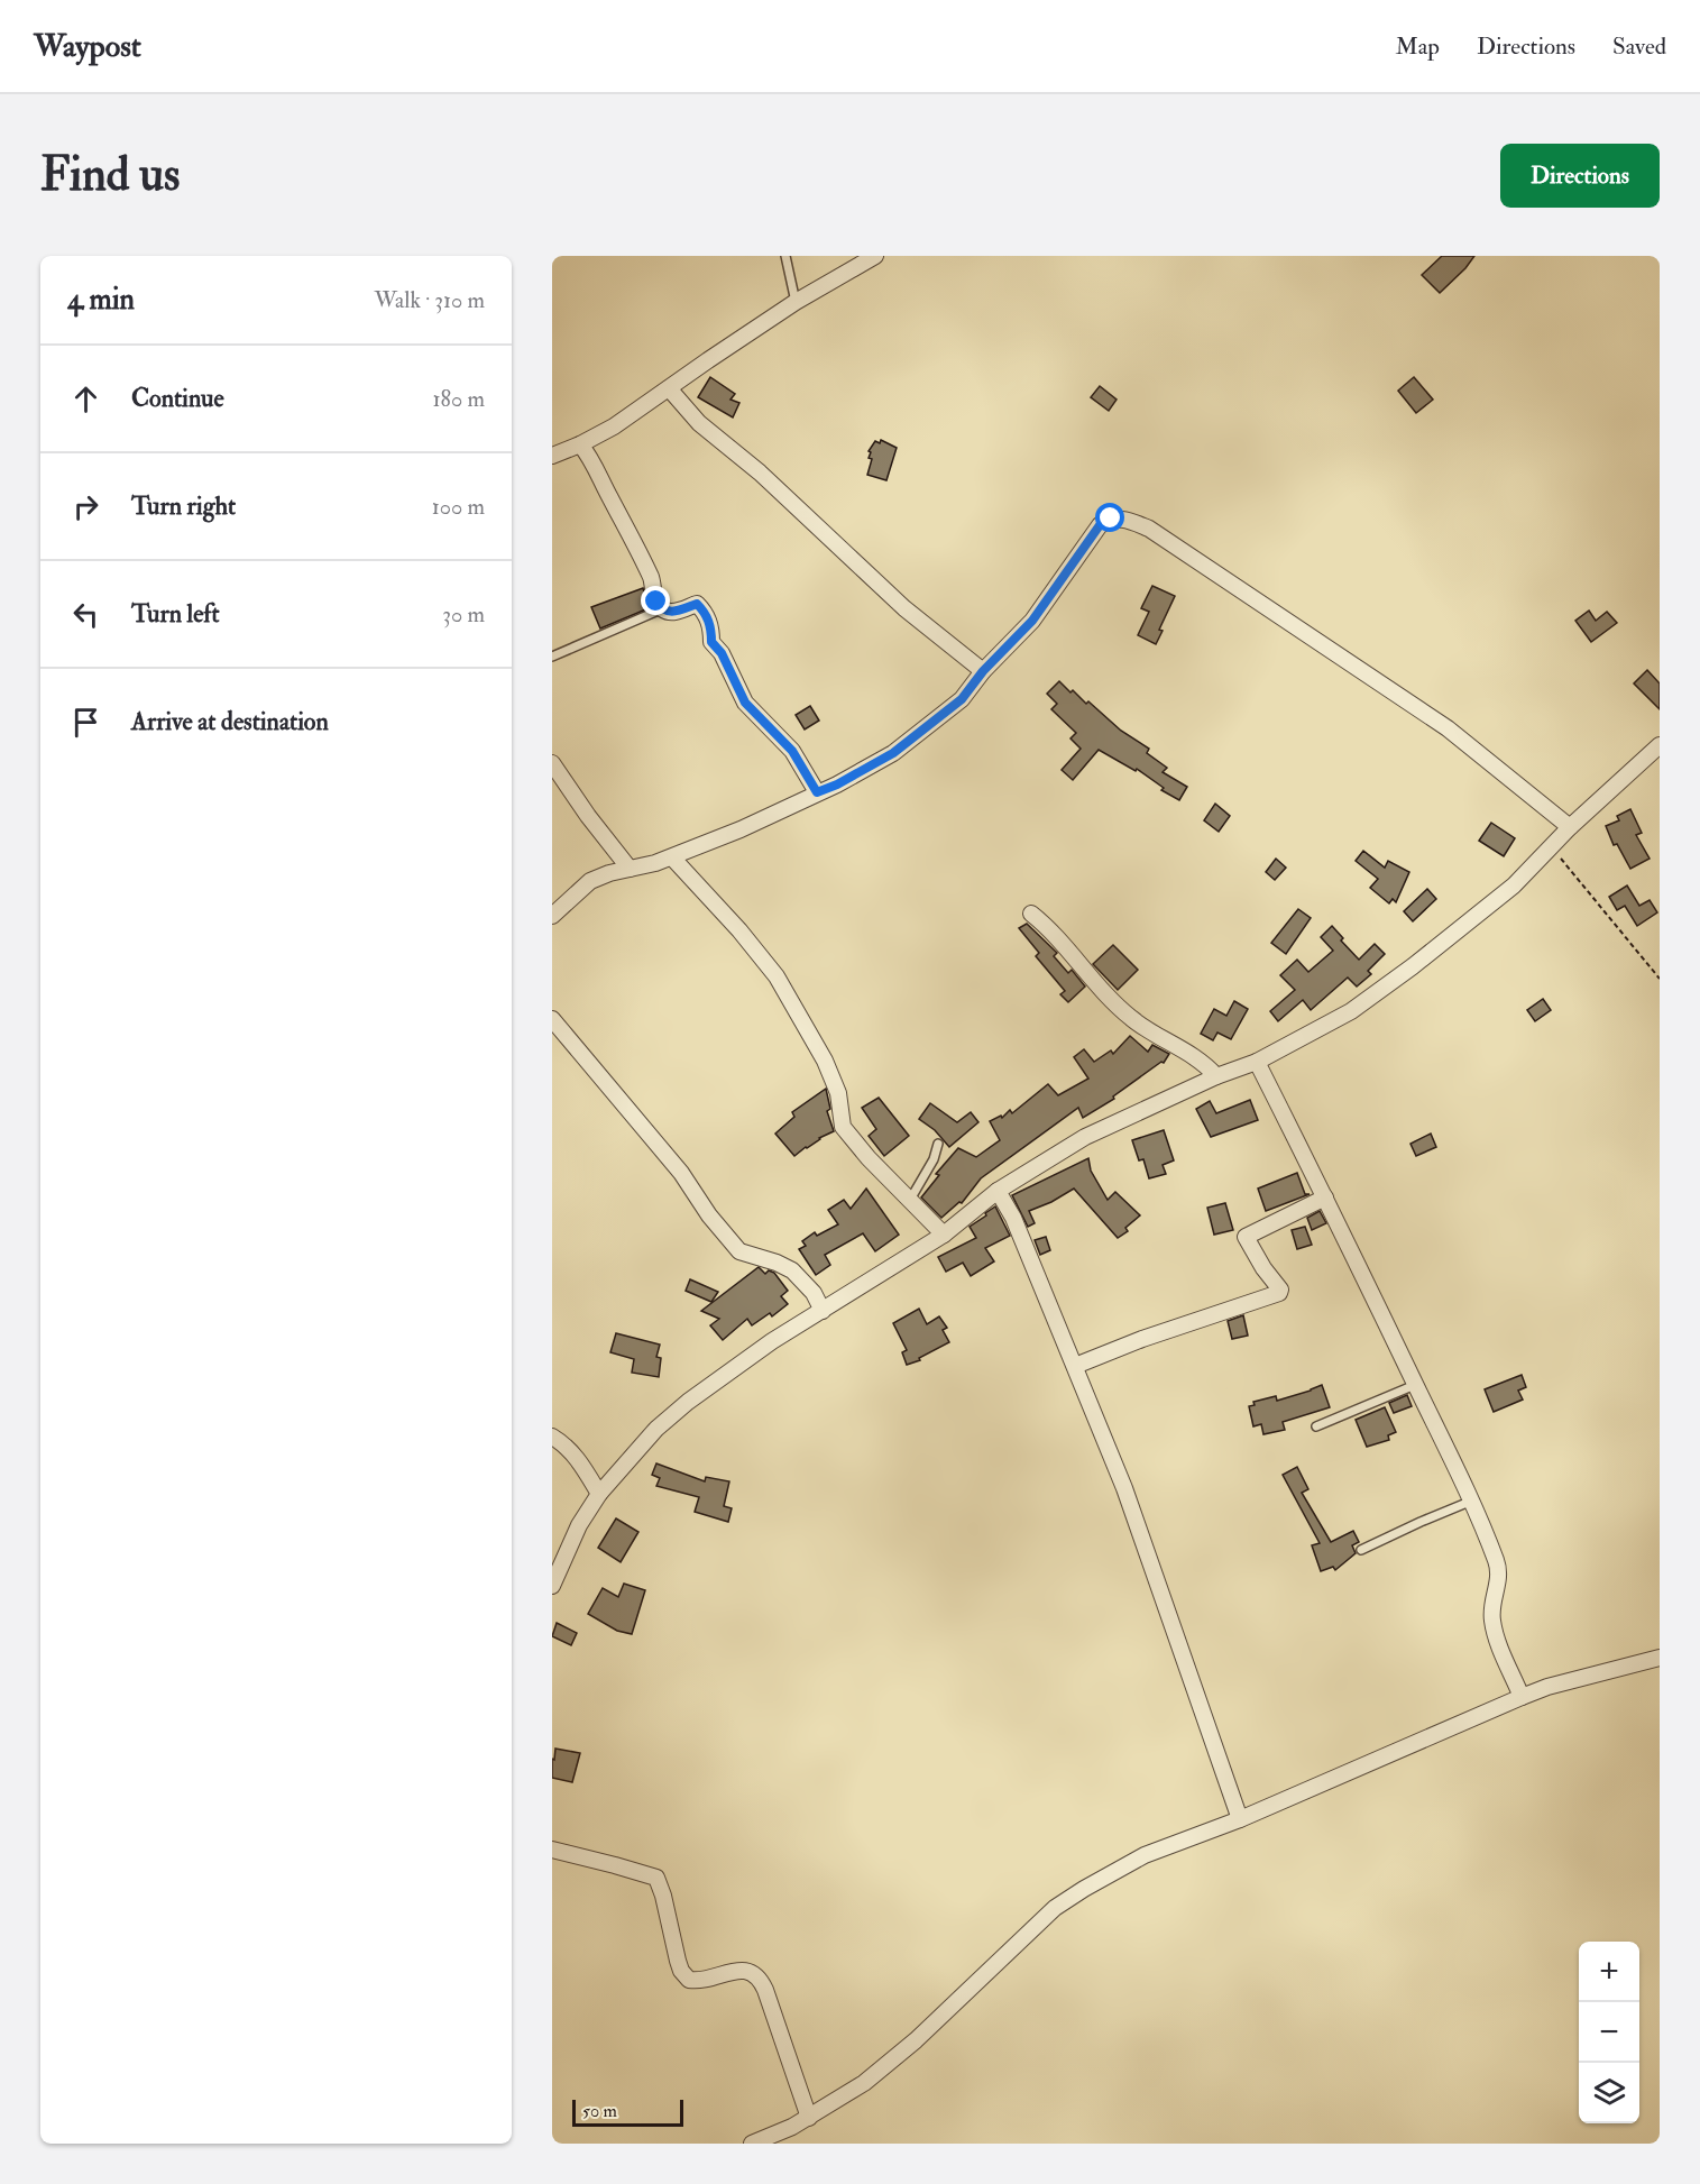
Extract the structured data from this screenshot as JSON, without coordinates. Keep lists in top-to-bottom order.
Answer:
{
  "scale_bar": "50 m",
  "page": {
    "header": "Waypost",
    "nav": ["Map", "Directions", "Saved"],
    "buttons": "Directions",
    "title": "Find us",
    "heading": ["4 min", "Walk · 310 m"],
    "list": [
      ["Continue", "180 m"],
      ["Turn right", "100 m"],
      ["Turn left", "30 m"],
      "Arrive at destination"
    ],
    "map_buttons": ["+", "−"],
    "scale": "50 m"
  }
}
